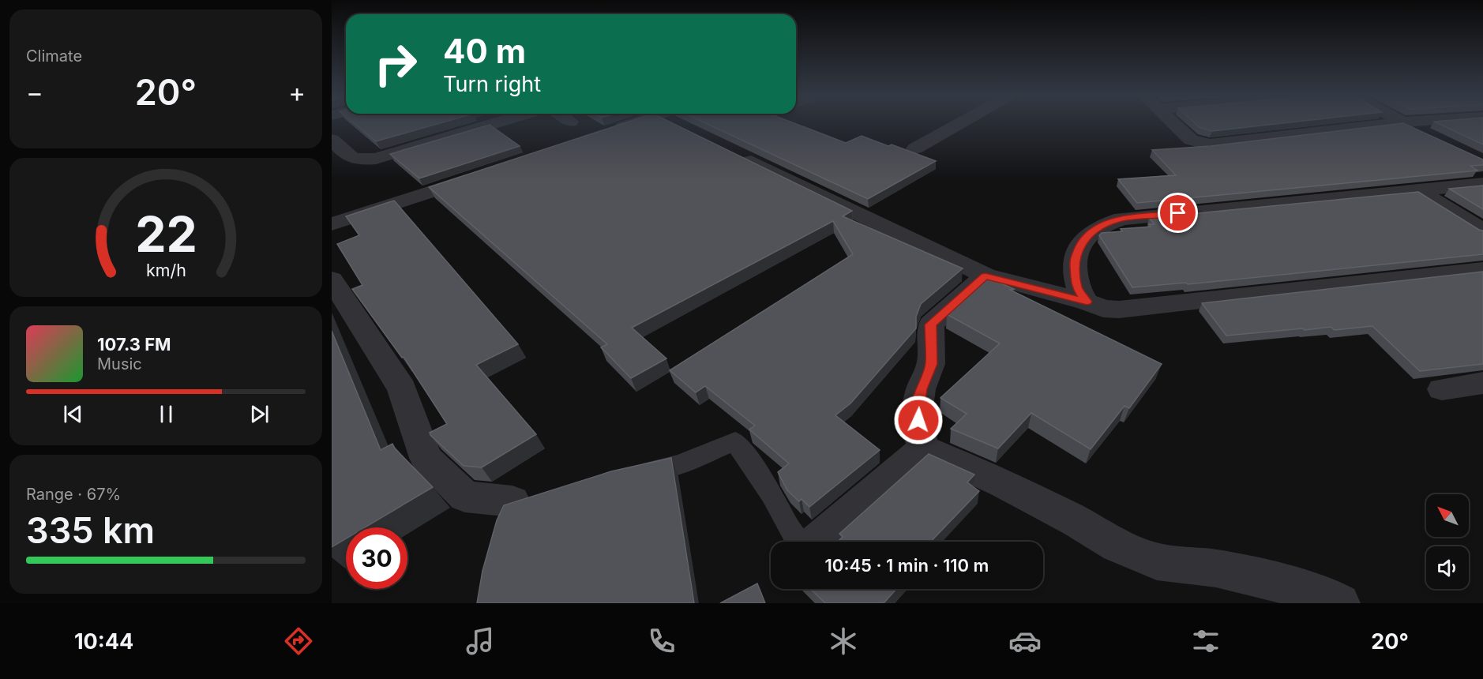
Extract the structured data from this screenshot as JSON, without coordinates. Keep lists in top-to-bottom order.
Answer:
{
  "north": "top left",
  "page": {
    "tile": [
      "Climate",
      ["Range · 67%", "335 km"]
    ],
    "turn": ["40 m", "Turn right"],
    "heat": ["−", "20°", "+"],
    "song": ["107.3 FM", "Music"],
    "limit": "30",
    "trip": "10:45 · 1 min · 110 m",
    "tabs": ["10:44", "20°"],
    "gauge": ["22", "km/h"]
  }
}
